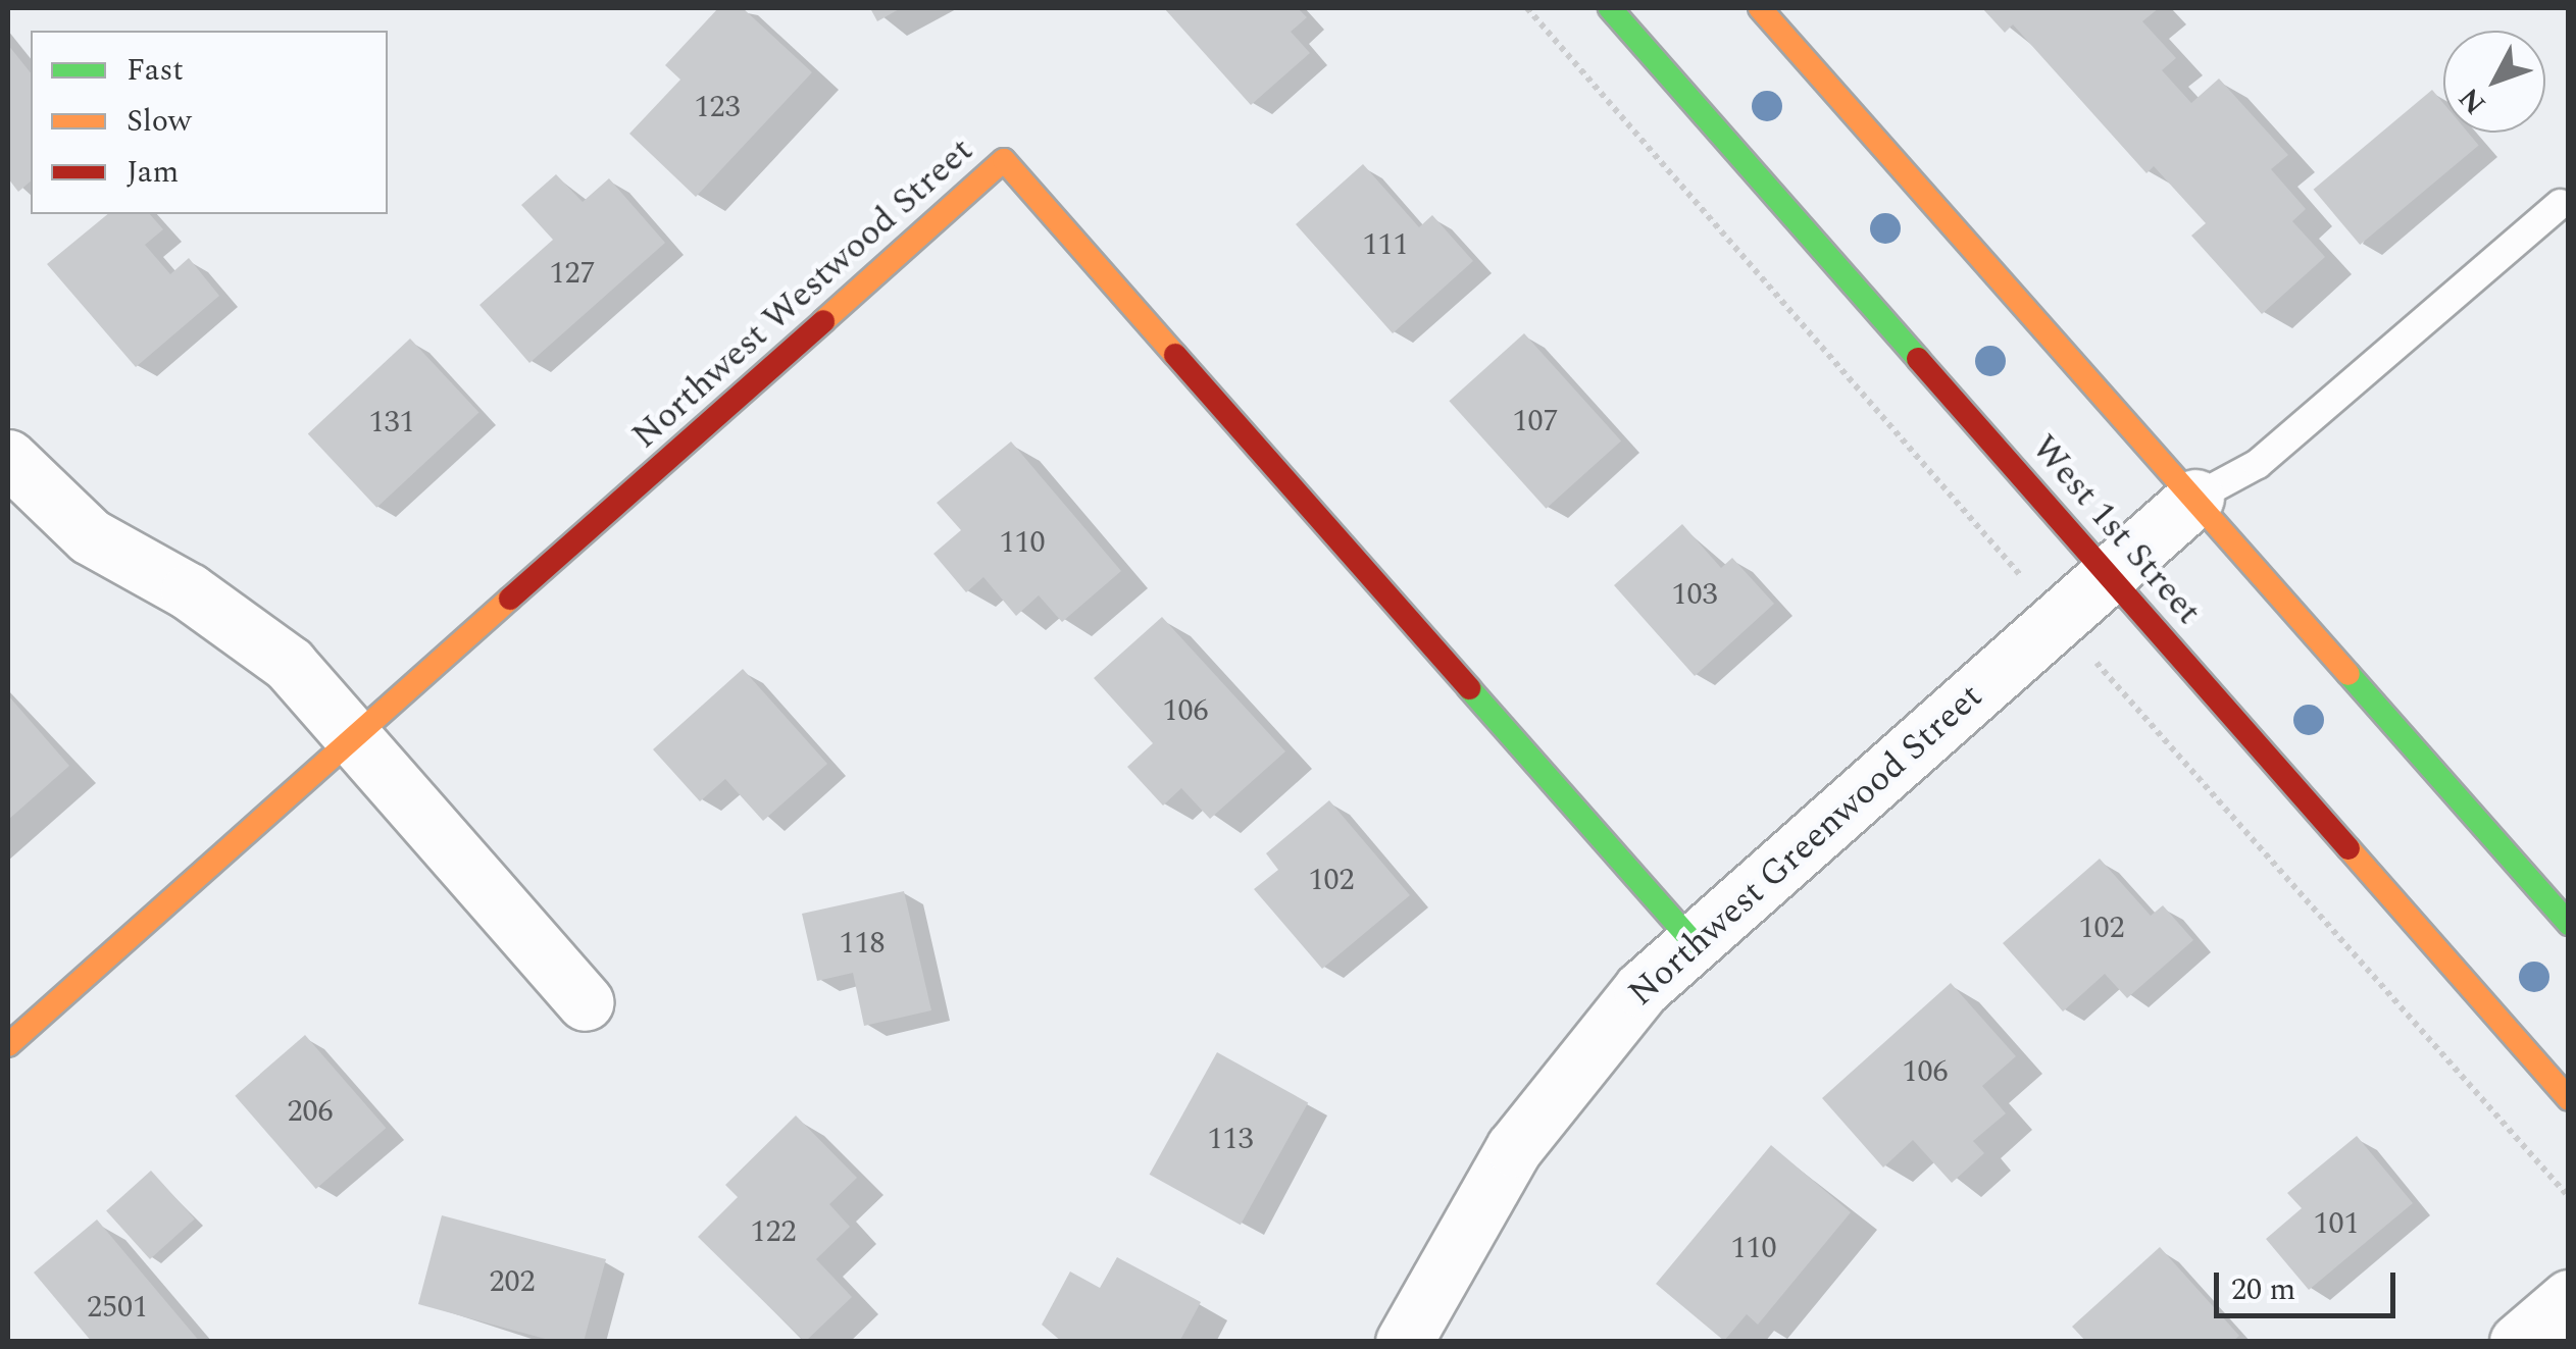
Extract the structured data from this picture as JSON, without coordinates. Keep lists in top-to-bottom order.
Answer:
{
  "streets": {
    "main road": ["Northwest Westwood Street", "West 1st Street"],
    "street": ["Northwest Greenwood Street"]
  },
  "crossings": [
    ["Northwest Westwood Street", "Northwest Greenwood Street"],
    ["West 1st Street", "Northwest Greenwood Street"]
  ],
  "house_numbers": [
    "123",
    "111",
    "127",
    "107",
    "131",
    "110",
    "103",
    "106",
    "102",
    "102",
    "118",
    "106",
    "206",
    "113",
    "101",
    "122",
    "110",
    "202",
    "2501"
  ],
  "legend": ["Fast", "Slow", "Jam"],
  "scale_bar": "20 m",
  "north": "bottom left"
}
